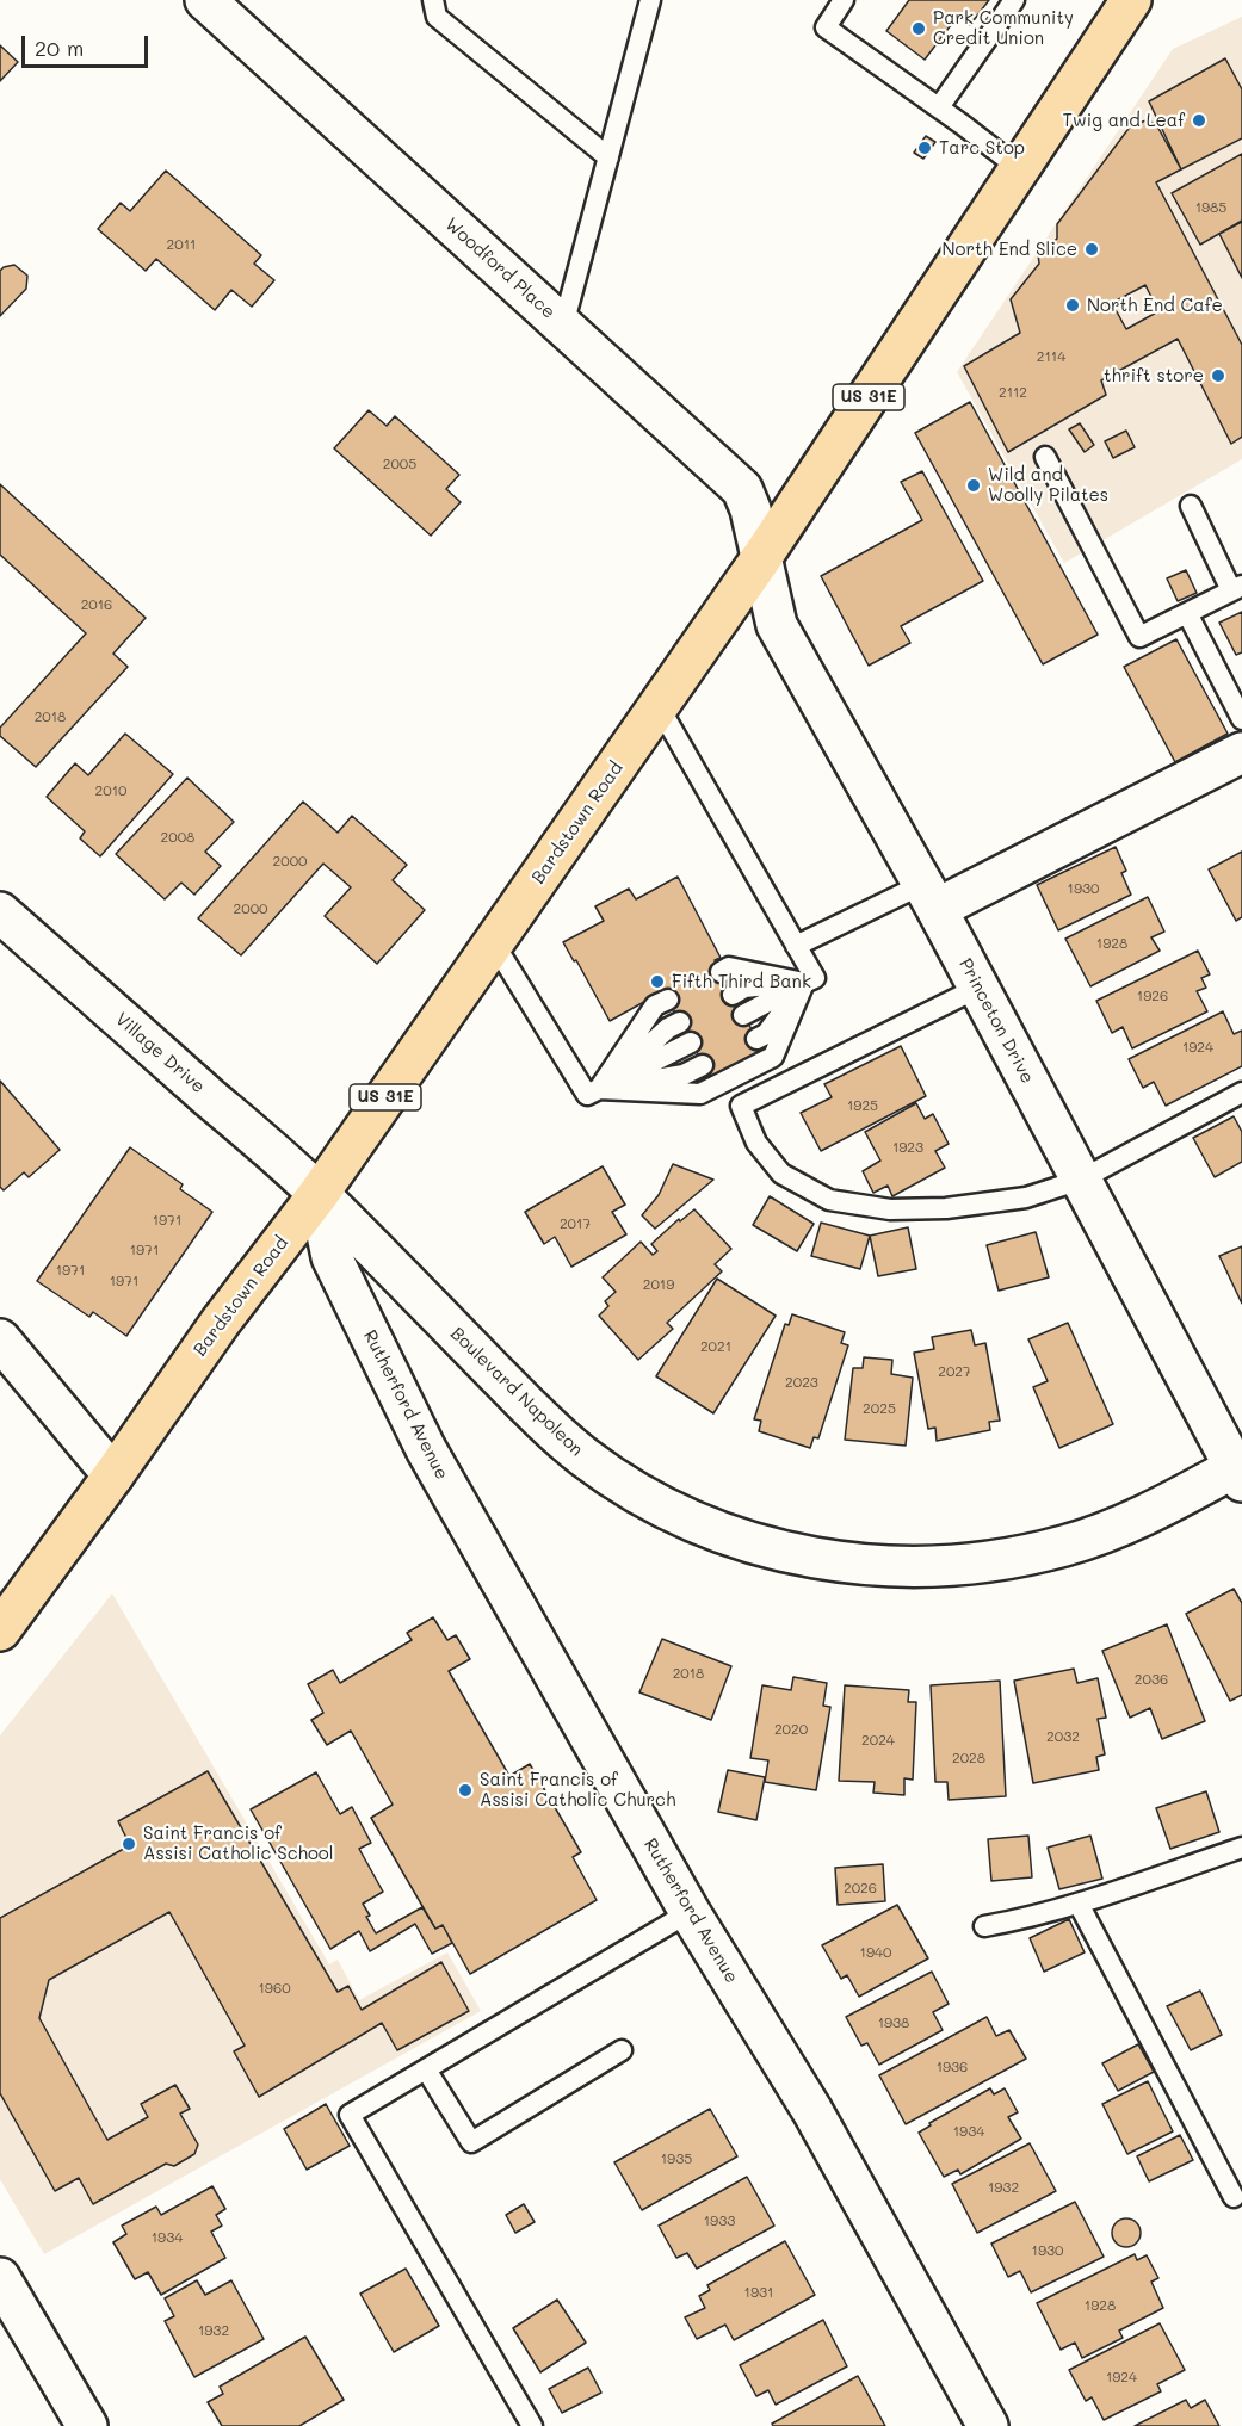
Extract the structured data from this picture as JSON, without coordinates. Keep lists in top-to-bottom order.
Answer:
{
  "streets": {
    "main road": ["US 31E", "Bardstown Road"],
    "street": [
      "Woodford Place",
      "Princeton Drive",
      "Village Drive",
      "Boulevard Napoleon",
      "Rutherford Avenue"
    ]
  },
  "crossings": [
    ["Woodford Place", "Bardstown Road"],
    ["Woodford Place", "Princeton Drive"],
    ["Bardstown Road", "Princeton Drive"],
    ["Bardstown Road", "Village Drive"],
    ["Bardstown Road", "Boulevard Napoleon"],
    ["Bardstown Road", "Rutherford Avenue"],
    ["Princeton Drive", "Boulevard Napoleon"],
    ["Village Drive", "Boulevard Napoleon"],
    ["Village Drive", "Rutherford Avenue"],
    ["Boulevard Napoleon", "Rutherford Avenue"]
  ],
  "places": [
    "Park Community Credit Union",
    "Twig and Leaf",
    "Tarc Stop",
    "North End Slice",
    "North End Cafe",
    "thrift store",
    "Wild and Woolly Pilates",
    "Fifth Third Bank",
    "Saint Francis of Assisi Catholic Church",
    "Saint Francis of Assisi Catholic School"
  ],
  "house_numbers": [
    "1985",
    "2011",
    "2114",
    "2112",
    "2005",
    "2016",
    "2018",
    "2010",
    "2008",
    "2000",
    "1930",
    "2000",
    "1928",
    "1926",
    "1924",
    "1925",
    "1923",
    "1971",
    "2017",
    "1971",
    "1971",
    "1971",
    "2019",
    "2021",
    "2027",
    "2023",
    "2025",
    "2018",
    "2036",
    "2020",
    "2032",
    "2024",
    "2028",
    "2026",
    "1940",
    "1960",
    "1938",
    "1936",
    "1934",
    "1935",
    "1932",
    "1933",
    "1934",
    "1930",
    "1931",
    "1928",
    "1932",
    "1924"
  ],
  "scale_bar": "20 m"
}
